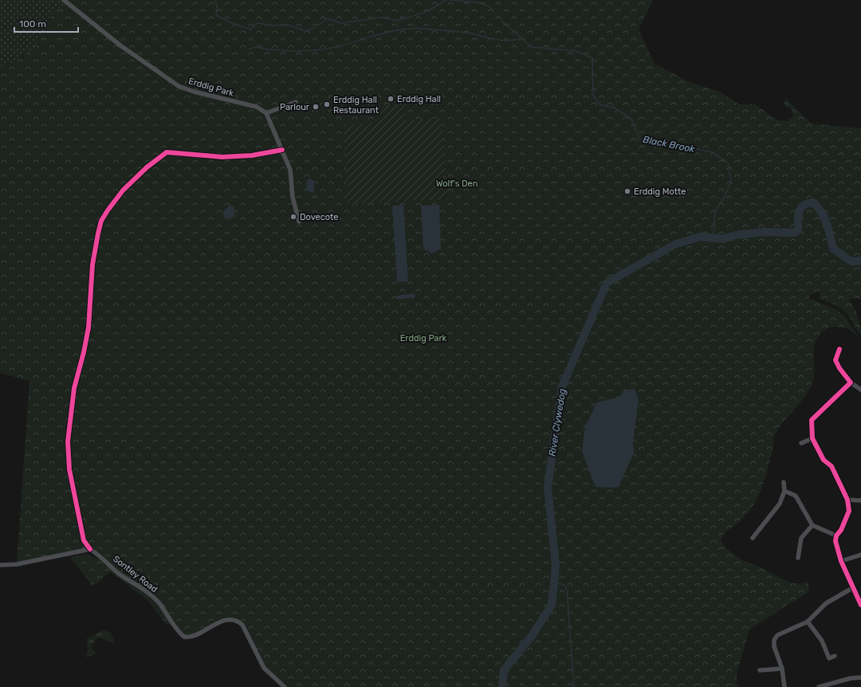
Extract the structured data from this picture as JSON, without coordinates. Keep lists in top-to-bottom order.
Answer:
{
  "streets": {
    "street": ["Erddig Park", "Sontley Road"]
  },
  "water": ["Black Brook", "River Clywedog"],
  "parks": ["Wolf's Den", "Erddig Park"],
  "places": [
    "Erddig Hall",
    "Erddig Hall Restaurant",
    "Parlour",
    "Erddig Motte",
    "Dovecote"
  ],
  "scale_bar": "100 m"
}
